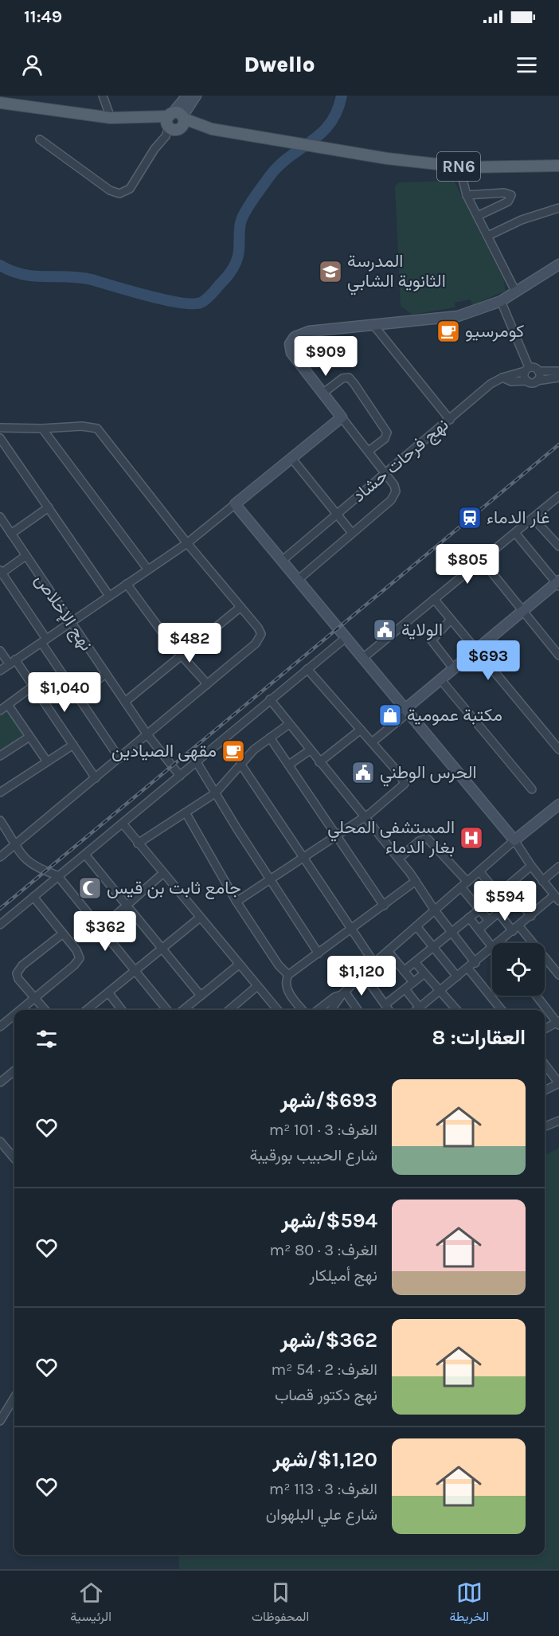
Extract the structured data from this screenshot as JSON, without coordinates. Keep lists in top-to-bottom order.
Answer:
{
  "streets": {
    "main road": ["RN6"],
    "street": ["نهج فرحات حشاد", "نهج الإخلاص"]
  },
  "places": {
    "school or university": ["المدرسة الثانوية الشابي"],
    "cafe": ["كومرسيو", "مقهى الصيادين"],
    "station": ["غار الدماء"],
    "public building": ["الولاية", "الحرس الوطني"],
    "shop": ["مكتبة عمومية"],
    "hospital": ["المستشفى المحلي بغار الدماء"],
    "mosque": ["جامع ثابت بن قیس"]
  },
  "page": {
    "status": "11:49",
    "header": "Dwello",
    "price": [
      "$909",
      "$805",
      "$482",
      "$693",
      "$1,040",
      "$594",
      "$362",
      "$1,120"
    ],
    "heading": "العقارات: 8",
    "list": [
      {
        "name": "$693/شهر",
        "note": "الغرف: 3 · 101 m² · شارع الحبيب بورقيبة"
      },
      {
        "name": "$594/شهر",
        "note": "الغرف: 3 · 80 m² · نهج أميلكار"
      },
      {
        "name": "$362/شهر",
        "note": "الغرف: 2 · 54 m² · نهج دكتور قصاب"
      },
      {
        "name": "$1,120/شهر",
        "note": "الغرف: 3 · 113 m² · شارع علي البلهوان"
      }
    ],
    "tabs": ["الخريطة", "المحفوظات", "الرئيسية"]
  }
}
